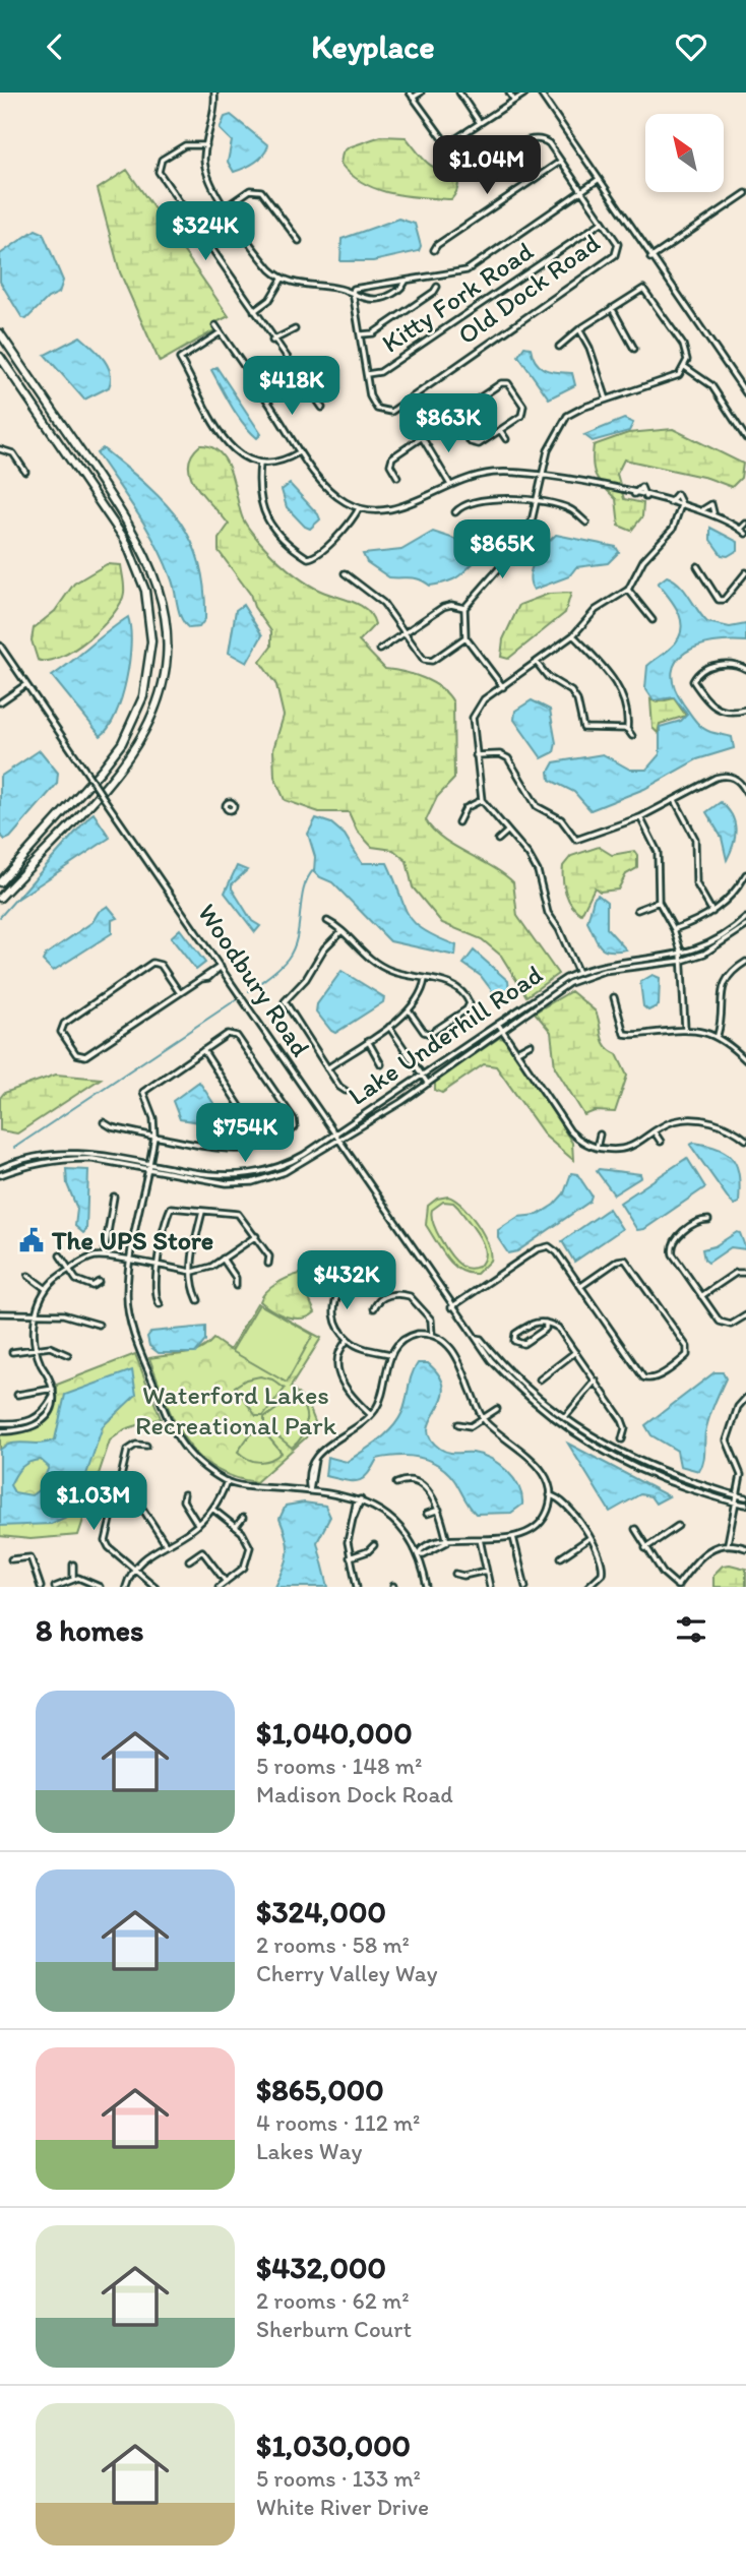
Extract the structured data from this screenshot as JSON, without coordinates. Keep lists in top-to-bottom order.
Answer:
{
  "streets": {
    "street": [
      "Old Dock Road",
      "Kitty Fork Road",
      "Woodbury Road",
      "Lake Underhill Road"
    ]
  },
  "crossings": [
    ["Old Dock Road", "Kitty Fork Road"],
    ["Woodbury Road", "Lake Underhill Road"]
  ],
  "parks": ["Waterford Lakes Recreational Park"],
  "places": {
    "public building": ["The UPS Store"]
  },
  "north": "top left",
  "page": {
    "header": "Keyplace",
    "price": [
      "$1.04M",
      "$324K",
      "$418K",
      "$863K",
      "$865K",
      "$754K",
      "$432K",
      "$1.03M"
    ],
    "heading": "8 homes",
    "list": [
      {
        "name": "$1,040,000",
        "note": "5 rooms · 148 m² · Madison Dock Road"
      },
      {
        "name": "$324,000",
        "note": "2 rooms · 58 m² · Cherry Valley Way"
      },
      {
        "name": "$865,000",
        "note": "4 rooms · 112 m² · Lakes Way"
      },
      {
        "name": "$432,000",
        "note": "2 rooms · 62 m² · Sherburn Court"
      },
      {
        "name": "$1,030,000",
        "note": "5 rooms · 133 m² · White River Drive"
      }
    ]
  }
}
